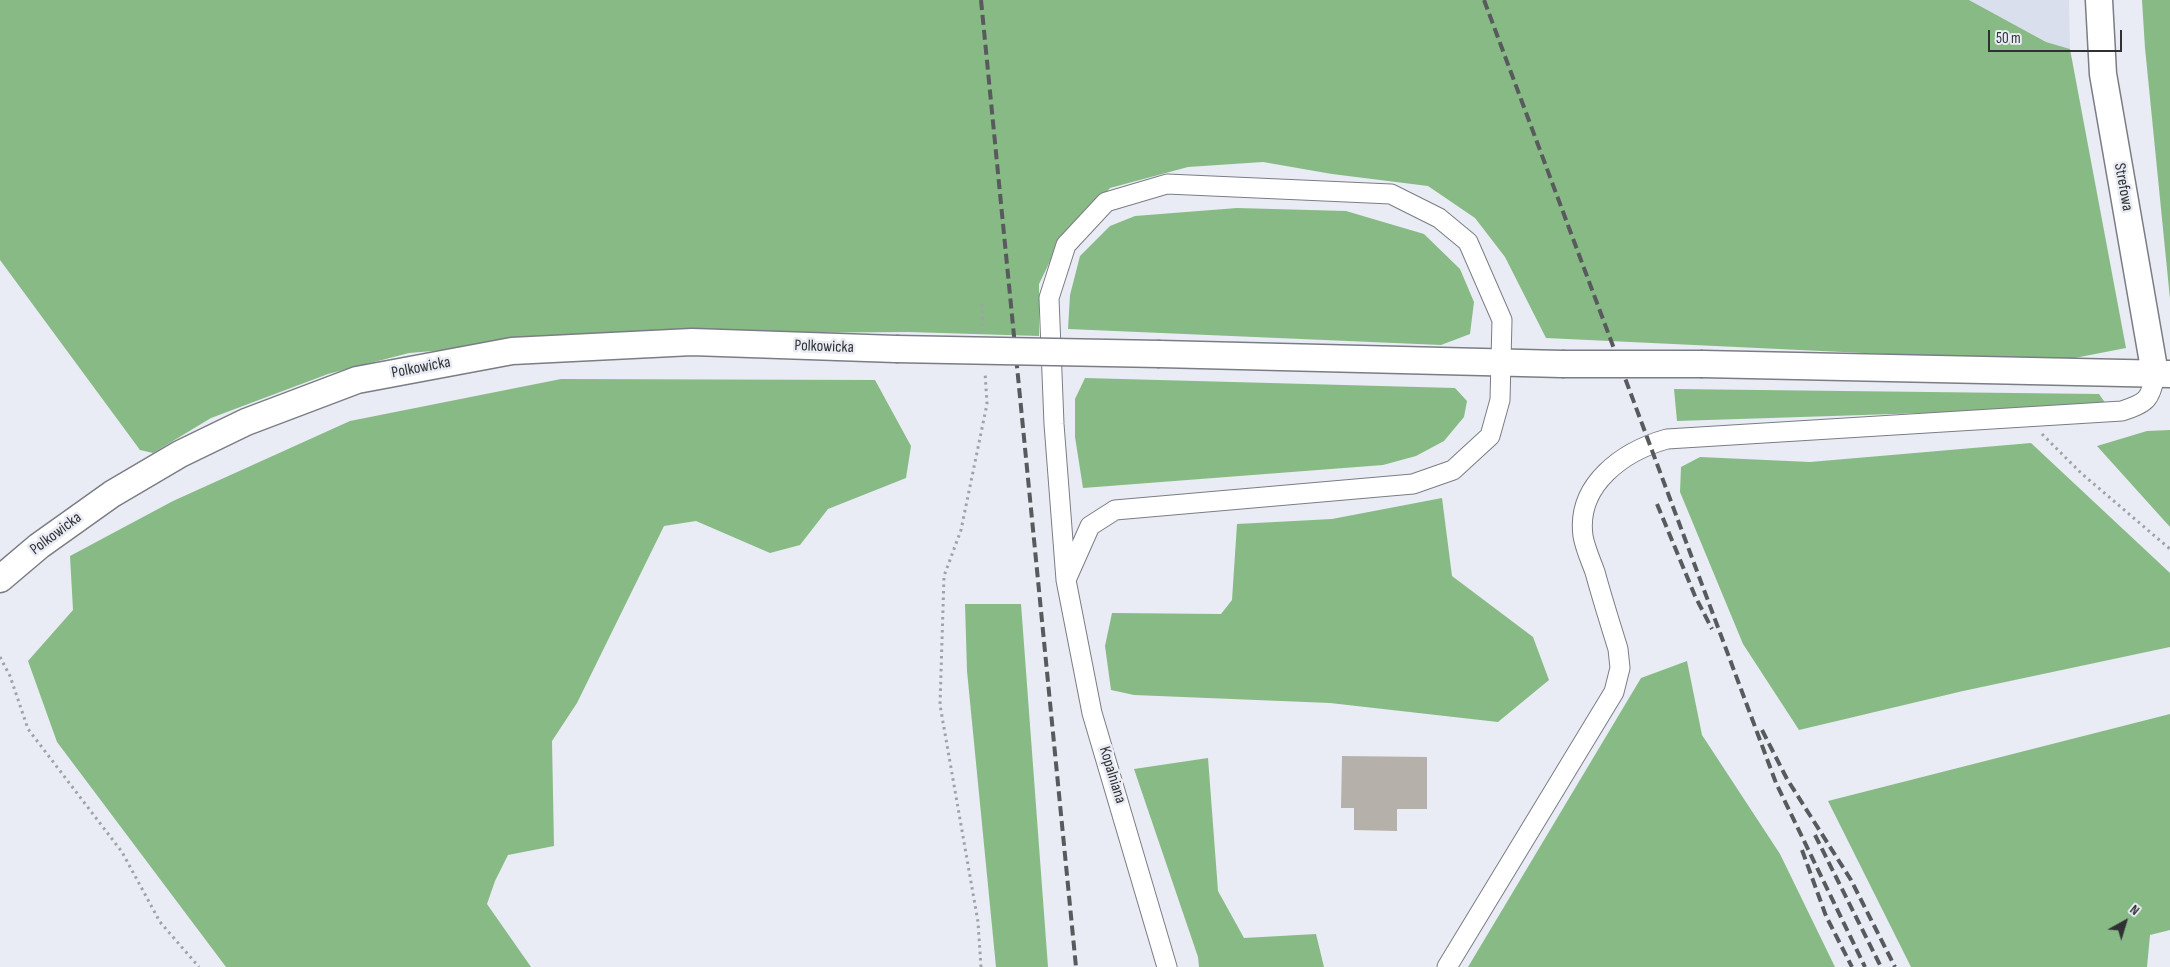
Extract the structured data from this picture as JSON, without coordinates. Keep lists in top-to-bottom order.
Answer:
{
  "streets": {
    "main road": ["Strefowa", "Polkowicka"],
    "street": ["Kopalniana"]
  },
  "crossings": [
    ["Strefowa", "Polkowicka"],
    ["Polkowicka", "Kopalniana"]
  ],
  "scale_bar": "50 m",
  "north": "top right"
}
